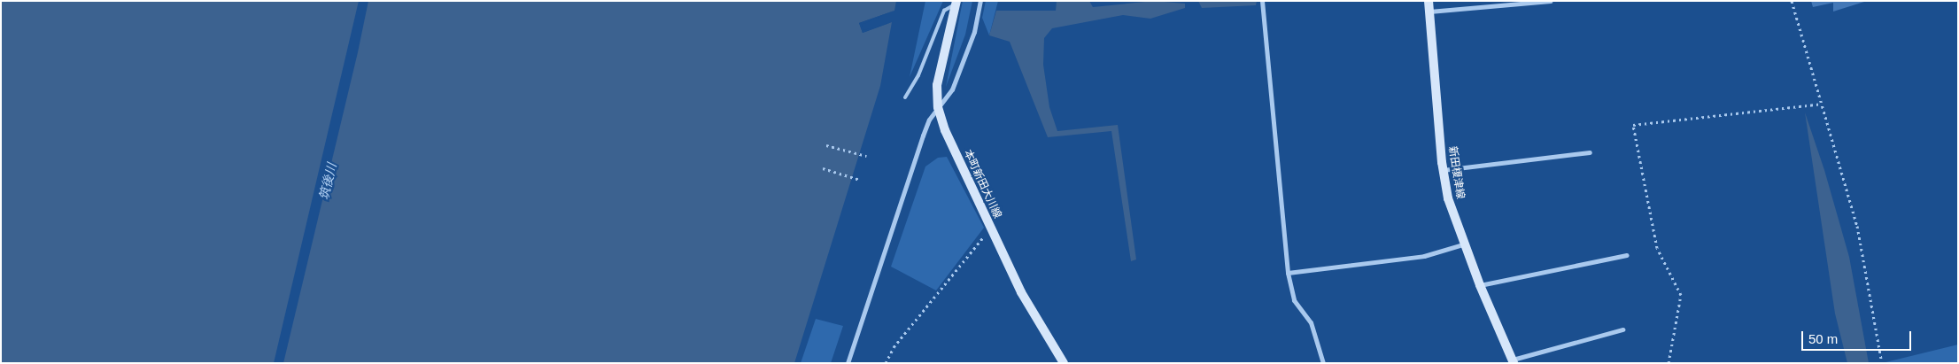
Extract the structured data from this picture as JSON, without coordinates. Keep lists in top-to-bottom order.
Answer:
{
  "streets": {
    "main road": ["新田榎津線", "本町新田大川線"]
  },
  "water": ["筑後川"],
  "scale_bar": "50 m"
}
